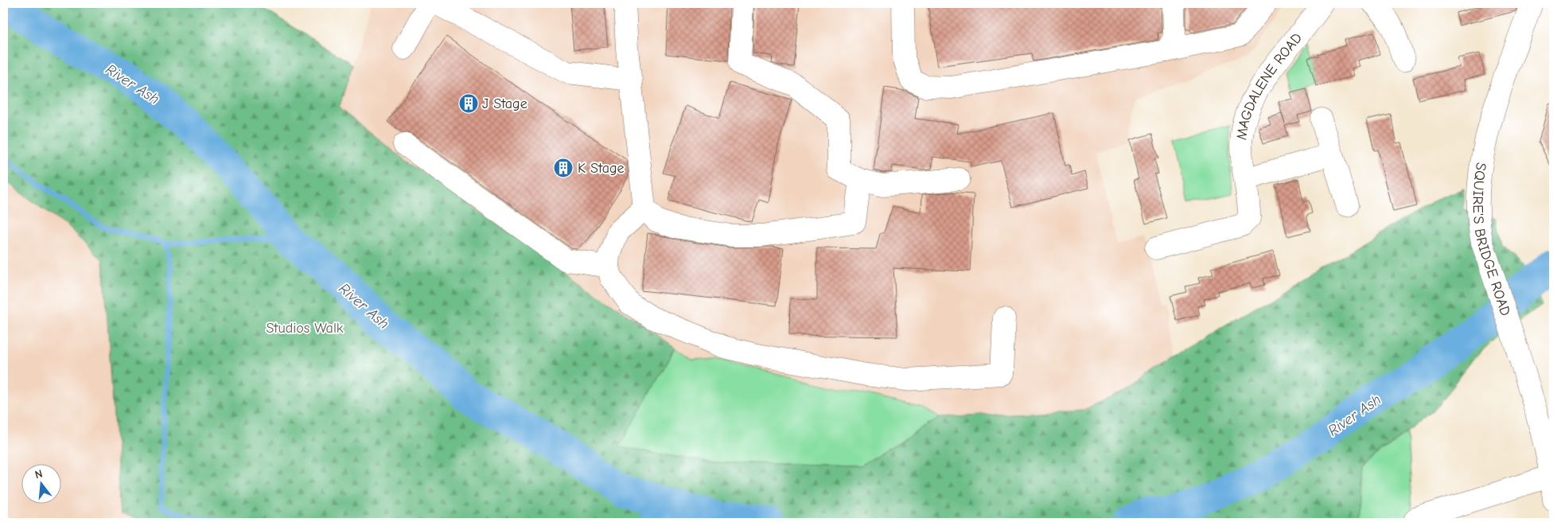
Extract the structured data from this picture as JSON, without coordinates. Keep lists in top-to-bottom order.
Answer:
{
  "streets": {
    "street": ["MAGDALENE ROAD", "SQUIRE'S BRIDGE ROAD"]
  },
  "water": ["River Ash"],
  "parks": ["Studios Walk"],
  "places": {
    "building": ["J Stage", "K Stage"]
  },
  "north": "top"
}
